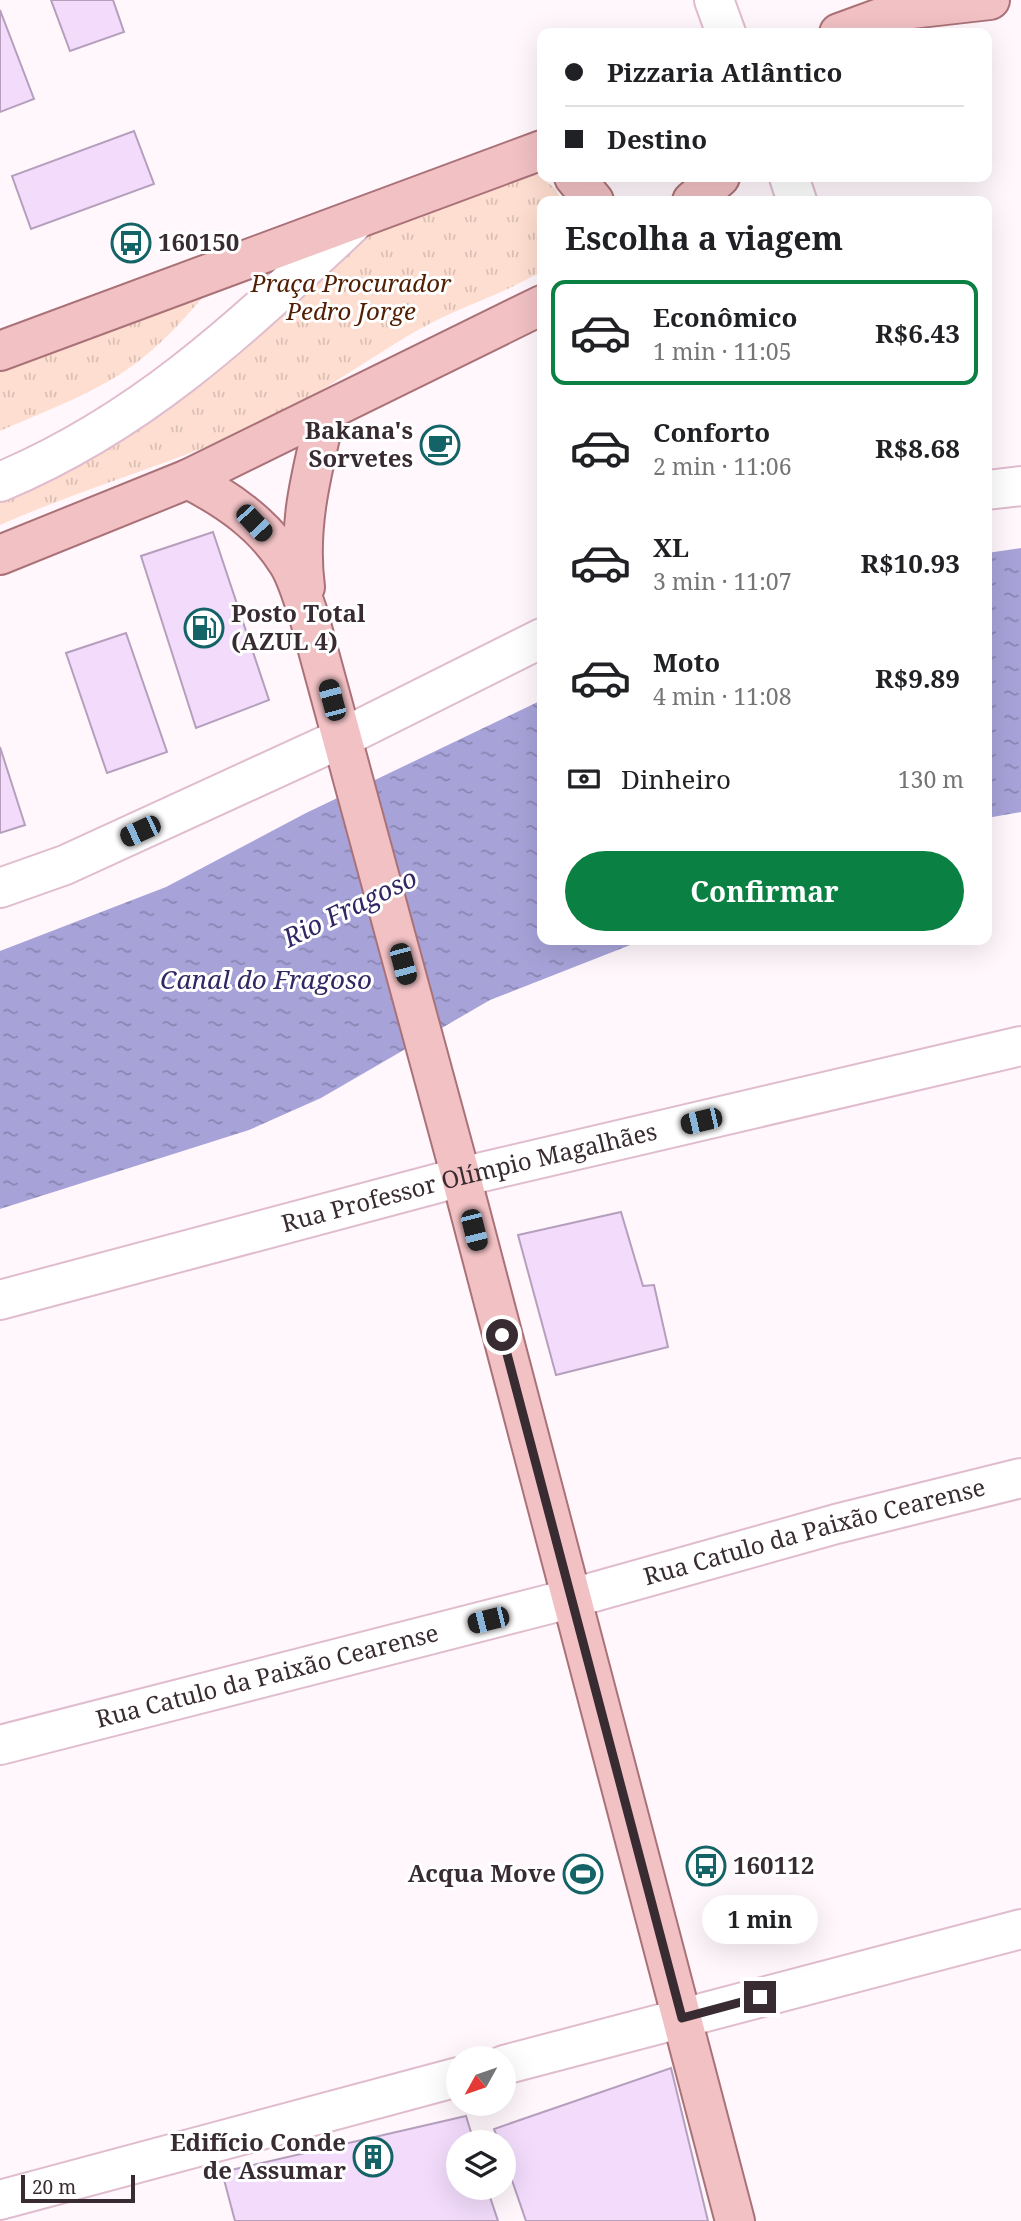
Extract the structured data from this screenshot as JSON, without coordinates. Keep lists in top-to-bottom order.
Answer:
{
  "streets": {
    "street": ["Rua Professor Olímpio Magalhães", "Rua Catulo da Paixão Cearense"]
  },
  "water": ["Rio Fragoso", "Canal do Fragoso"],
  "parks": ["Praça Procurador Pedro Jorge"],
  "places": {
    "bus stop": ["160150", "160112"],
    "cafe": ["Bakana's Sorvetes"],
    "fuel station": ["Posto Total (AZUL 4)"],
    "sports": ["Acqua Move"],
    "building": ["Edifício Conde de Assumar"]
  },
  "scale_bar": "20 m",
  "north": "bottom left",
  "page": {
    "banner": ["Pizzaria Atlântico", "Destino"],
    "heading": "Escolha a viagem",
    "list": [
      {
        "name": "Econômico",
        "note": "1 min · 11:05",
        "value": "R$6.43"
      },
      {
        "name": "Conforto",
        "note": "2 min · 11:06",
        "value": "R$8.68"
      },
      {
        "name": "XL",
        "note": "3 min · 11:07",
        "value": "R$10.93"
      },
      {
        "name": "Moto",
        "note": "4 min · 11:08",
        "value": "R$9.89"
      }
    ],
    "pay": ["Dinheiro", "130 m"],
    "buttons": "Confirmar",
    "bubble": "1 min",
    "scale": "20 m"
  }
}
